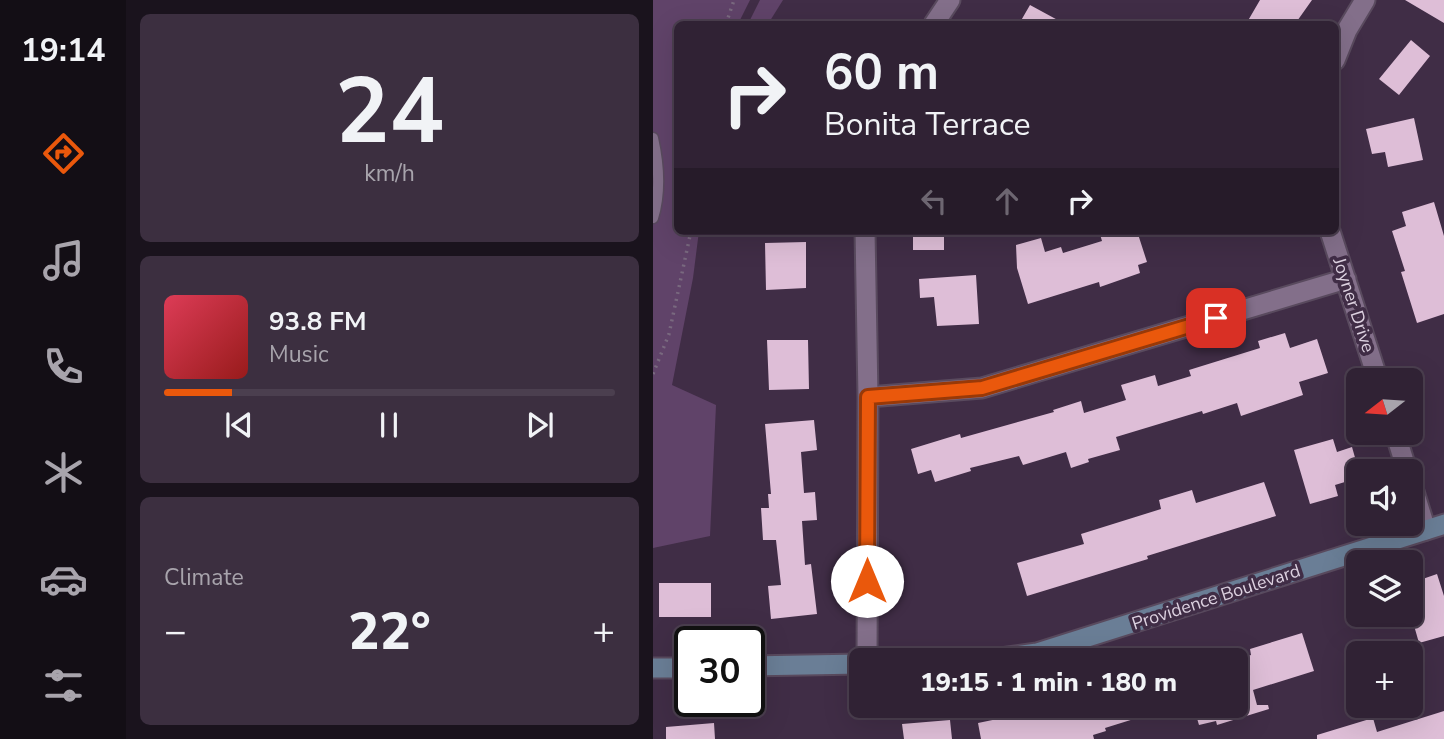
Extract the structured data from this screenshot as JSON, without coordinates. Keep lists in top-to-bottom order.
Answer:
{
  "streets": {
    "main road": ["Providence Boulevard"],
    "street": ["Joyner Drive"]
  },
  "north": "left",
  "page": {
    "tabs": "19:14",
    "tile": [
      ["24", "km/h"],
      "Climate"
    ],
    "turn": ["60 m", "Bonita Terrace"],
    "song": ["93.8 FM", "Music"],
    "map_buttons": "+",
    "heat": ["−", "22°", "+"],
    "limit": "30",
    "trip": "19:15 · 1 min · 180 m"
  }
}
